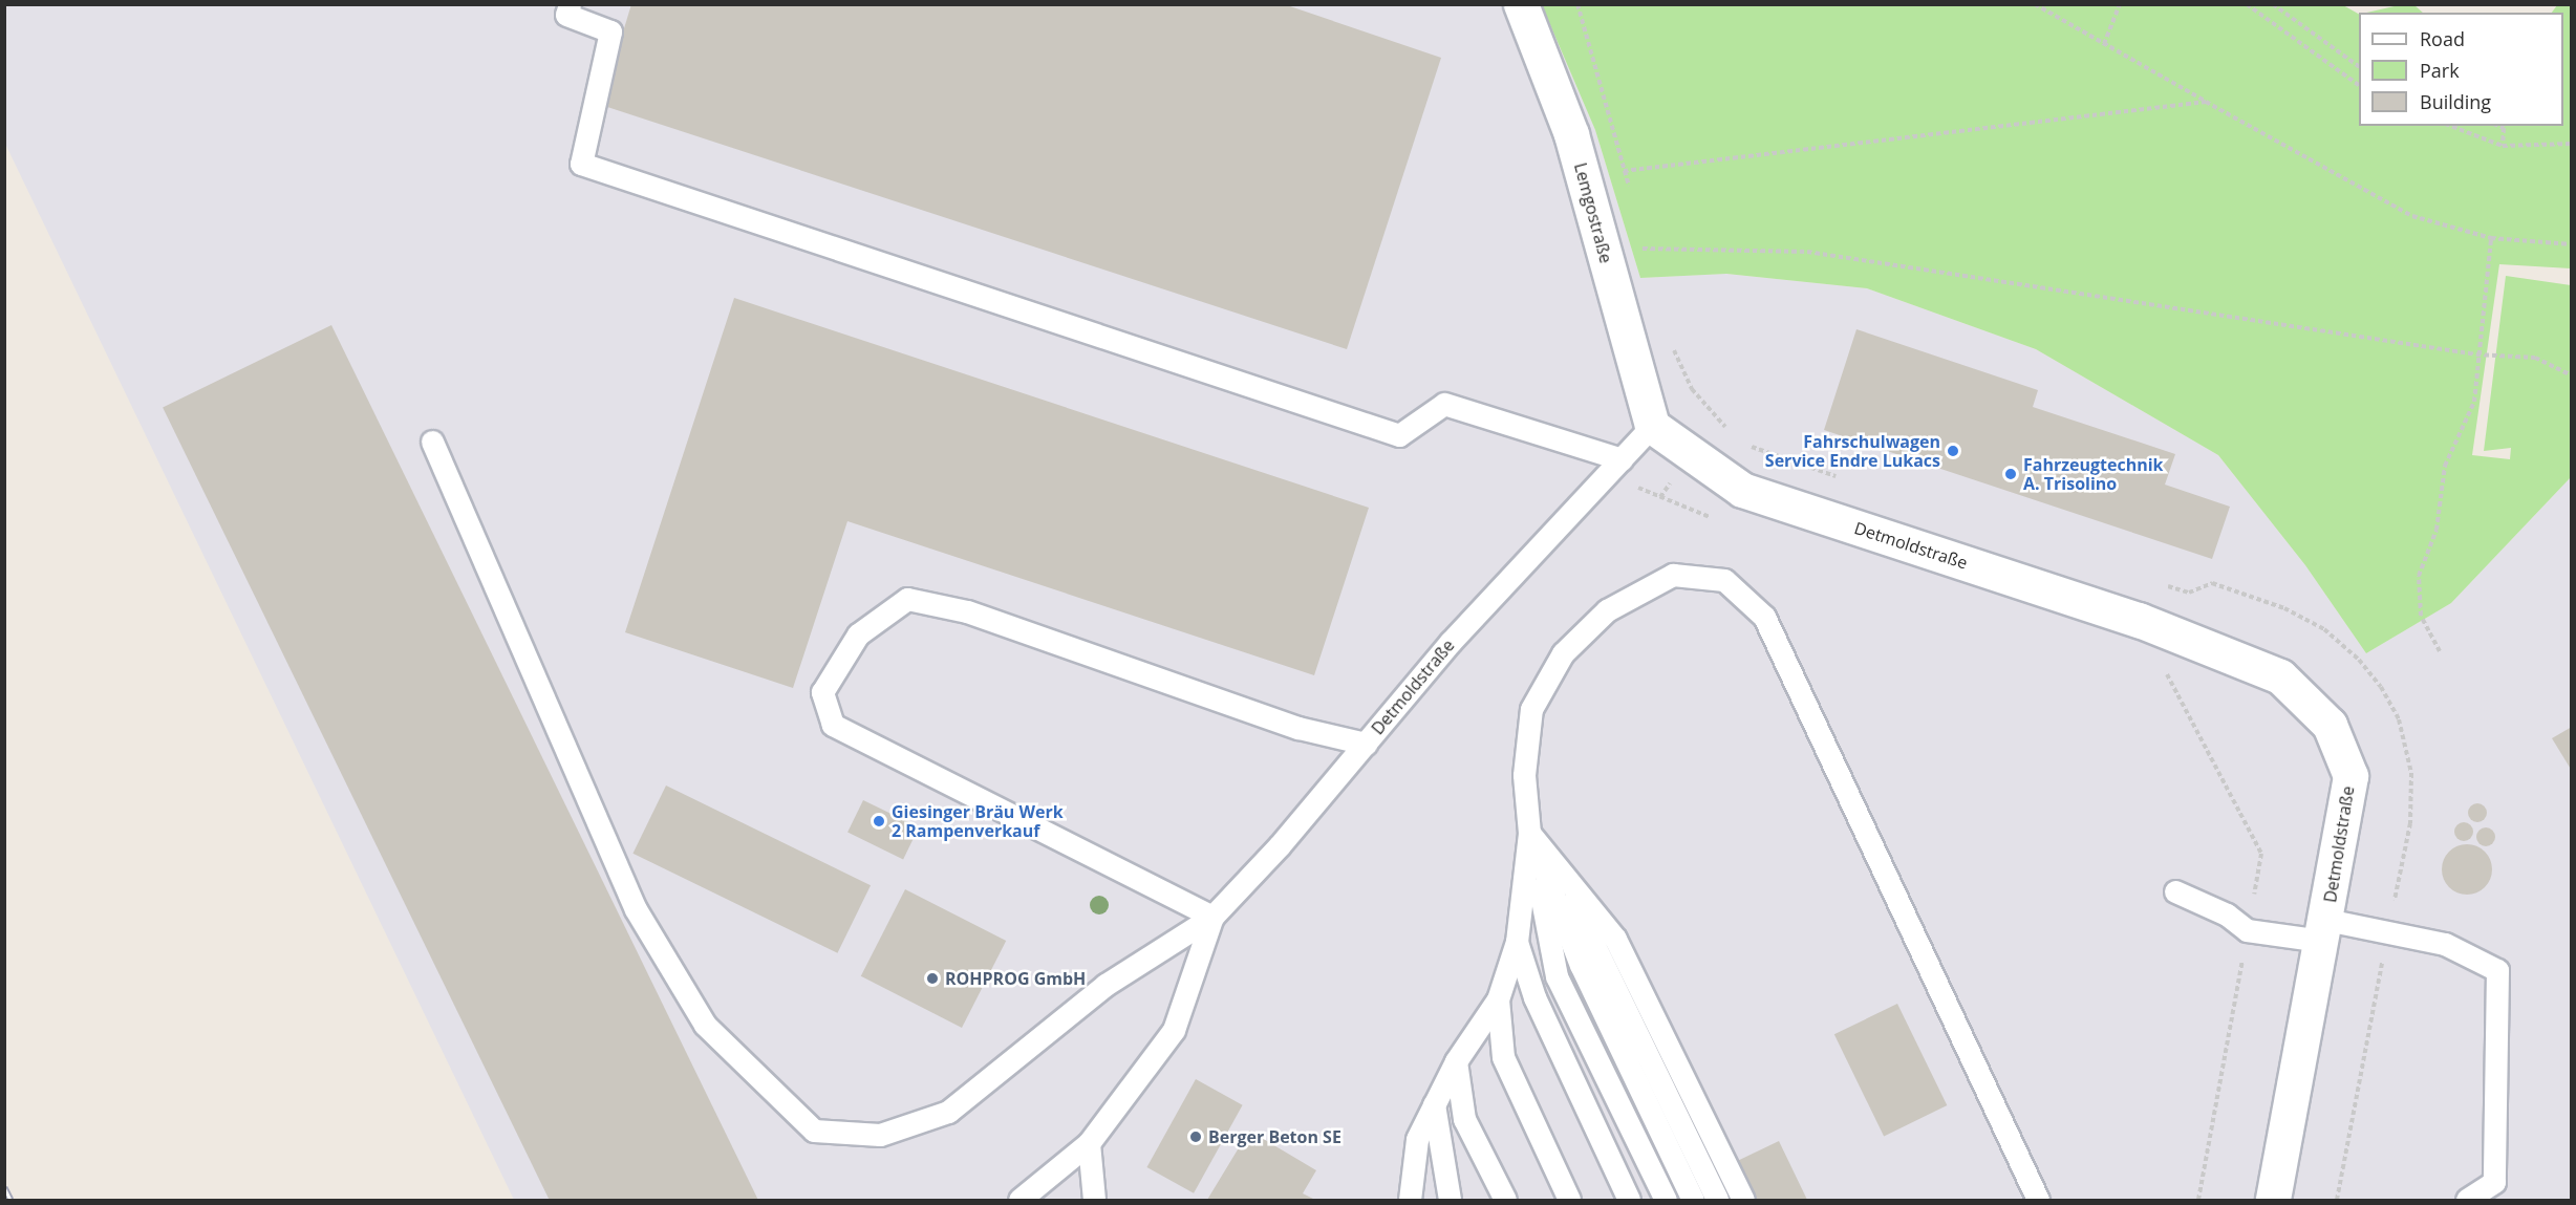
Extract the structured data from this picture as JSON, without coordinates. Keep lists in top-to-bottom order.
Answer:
{
  "streets": {
    "street": ["Lemgostraße", "Detmoldstraße"]
  },
  "crossings": [
    ["Lemgostraße", "Detmoldstraße"]
  ],
  "places": [
    "Fahrschulwagen Service Endre Lukacs",
    "Fahrzeugtechnik A. Trisolino",
    "Giesinger Bräu Werk 2 Rampenverkauf",
    "ROHPROG GmbH",
    "Berger Beton SE"
  ],
  "legend": ["Road", "Park", "Building"]
}
